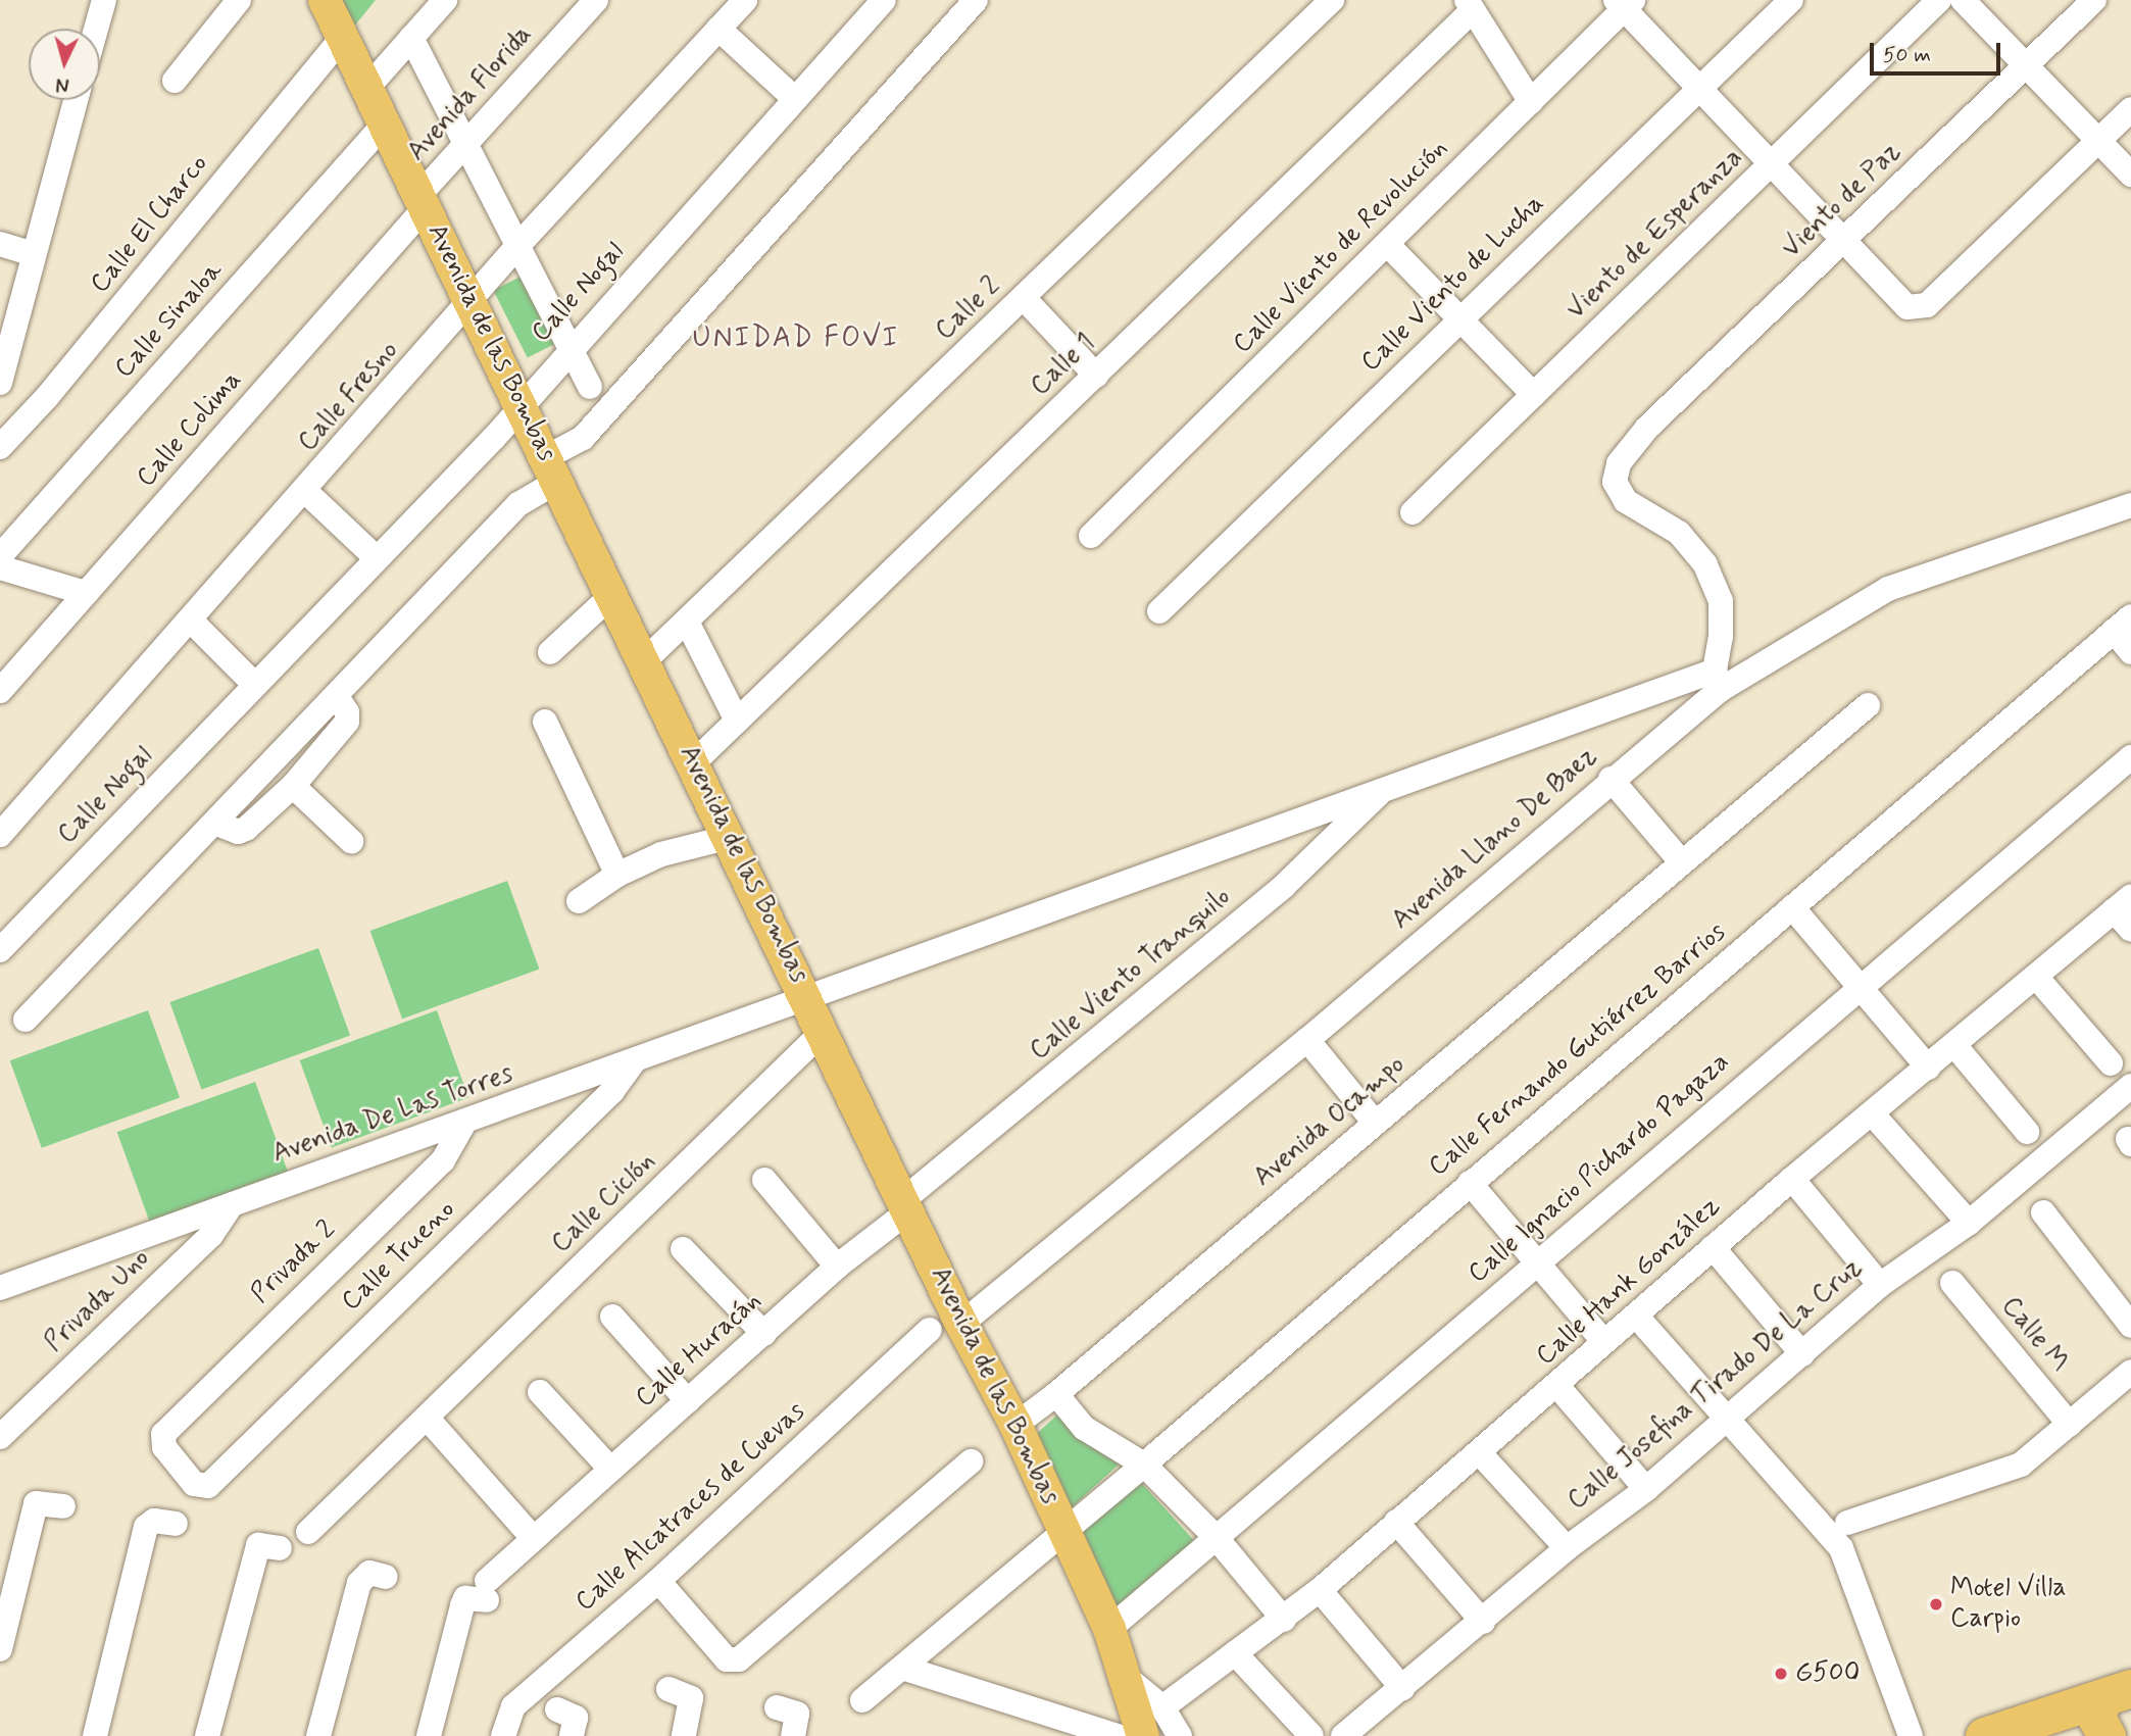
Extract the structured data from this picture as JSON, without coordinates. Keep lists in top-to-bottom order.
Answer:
{
  "streets": {
    "main road": ["Avenida de las Bombas"],
    "street": [
      "Avenida Florida",
      "Viento de Paz",
      "Calle El Charco",
      "Viento de Esperanza",
      "Calle Viento de Revolución",
      "Calle Viento de Lucha",
      "Calle Nogal",
      "Calle 2",
      "Calle Sinaloa",
      "Calle 1",
      "Calle Fresno",
      "Calle Colima",
      "Avenida Llano De Baez",
      "Calle Viento Tranquilo",
      "Calle Fernando Gutiérrez Barrios",
      "Avenida De Las Torres",
      "Avenida Ocampo",
      "Calle Ignacio Pichardo Pagaza",
      "Calle Ciclón",
      "Calle Trueno",
      "Privada 2",
      "Calle Hank González",
      "Privada Uno",
      "Calle M",
      "Calle Huracán",
      "Calle Josefina Tirado De La Cruz",
      "Calle Alcatraces de Cuevas"
    ]
  },
  "crossings": [
    ["Avenida Florida", "Avenida de las Bombas"],
    ["Avenida Florida", "Calle Colima"],
    ["Viento de Paz", "Avenida Llano De Baez"],
    ["Viento de Paz", "Avenida De Las Torres"],
    ["Calle El Charco", "Avenida de las Bombas"],
    ["Calle Nogal", "Avenida de las Bombas"],
    ["Calle 2", "Avenida de las Bombas"],
    ["Calle Sinaloa", "Avenida de las Bombas"],
    ["Avenida de las Bombas", "Calle 1"],
    ["Avenida de las Bombas", "Calle Fresno"],
    ["Avenida de las Bombas", "Calle Colima"],
    ["Avenida de las Bombas", "Avenida Llano De Baez"],
    ["Avenida de las Bombas", "Calle Viento Tranquilo"],
    ["Avenida de las Bombas", "Calle Fernando Gutiérrez Barrios"],
    ["Avenida de las Bombas", "Avenida De Las Torres"],
    ["Avenida de las Bombas", "Avenida Ocampo"],
    ["Avenida de las Bombas", "Calle Ignacio Pichardo Pagaza"],
    ["Avenida de las Bombas", "Calle Ciclón"],
    ["Avenida de las Bombas", "Calle Huracán"],
    ["Avenida Llano De Baez", "Avenida De Las Torres"],
    ["Calle Viento Tranquilo", "Avenida De Las Torres"],
    ["Calle Viento Tranquilo", "Calle Huracán"],
    ["Avenida De Las Torres", "Calle Trueno"],
    ["Avenida De Las Torres", "Privada 2"],
    ["Avenida De Las Torres", "Privada Uno"],
    ["Calle Trueno", "Privada 2"]
  ],
  "districts": ["UNIDAD FOVI"],
  "places": ["Motel Villa Carpio", "G500"],
  "scale_bar": "50 m",
  "north": "bottom"
}
